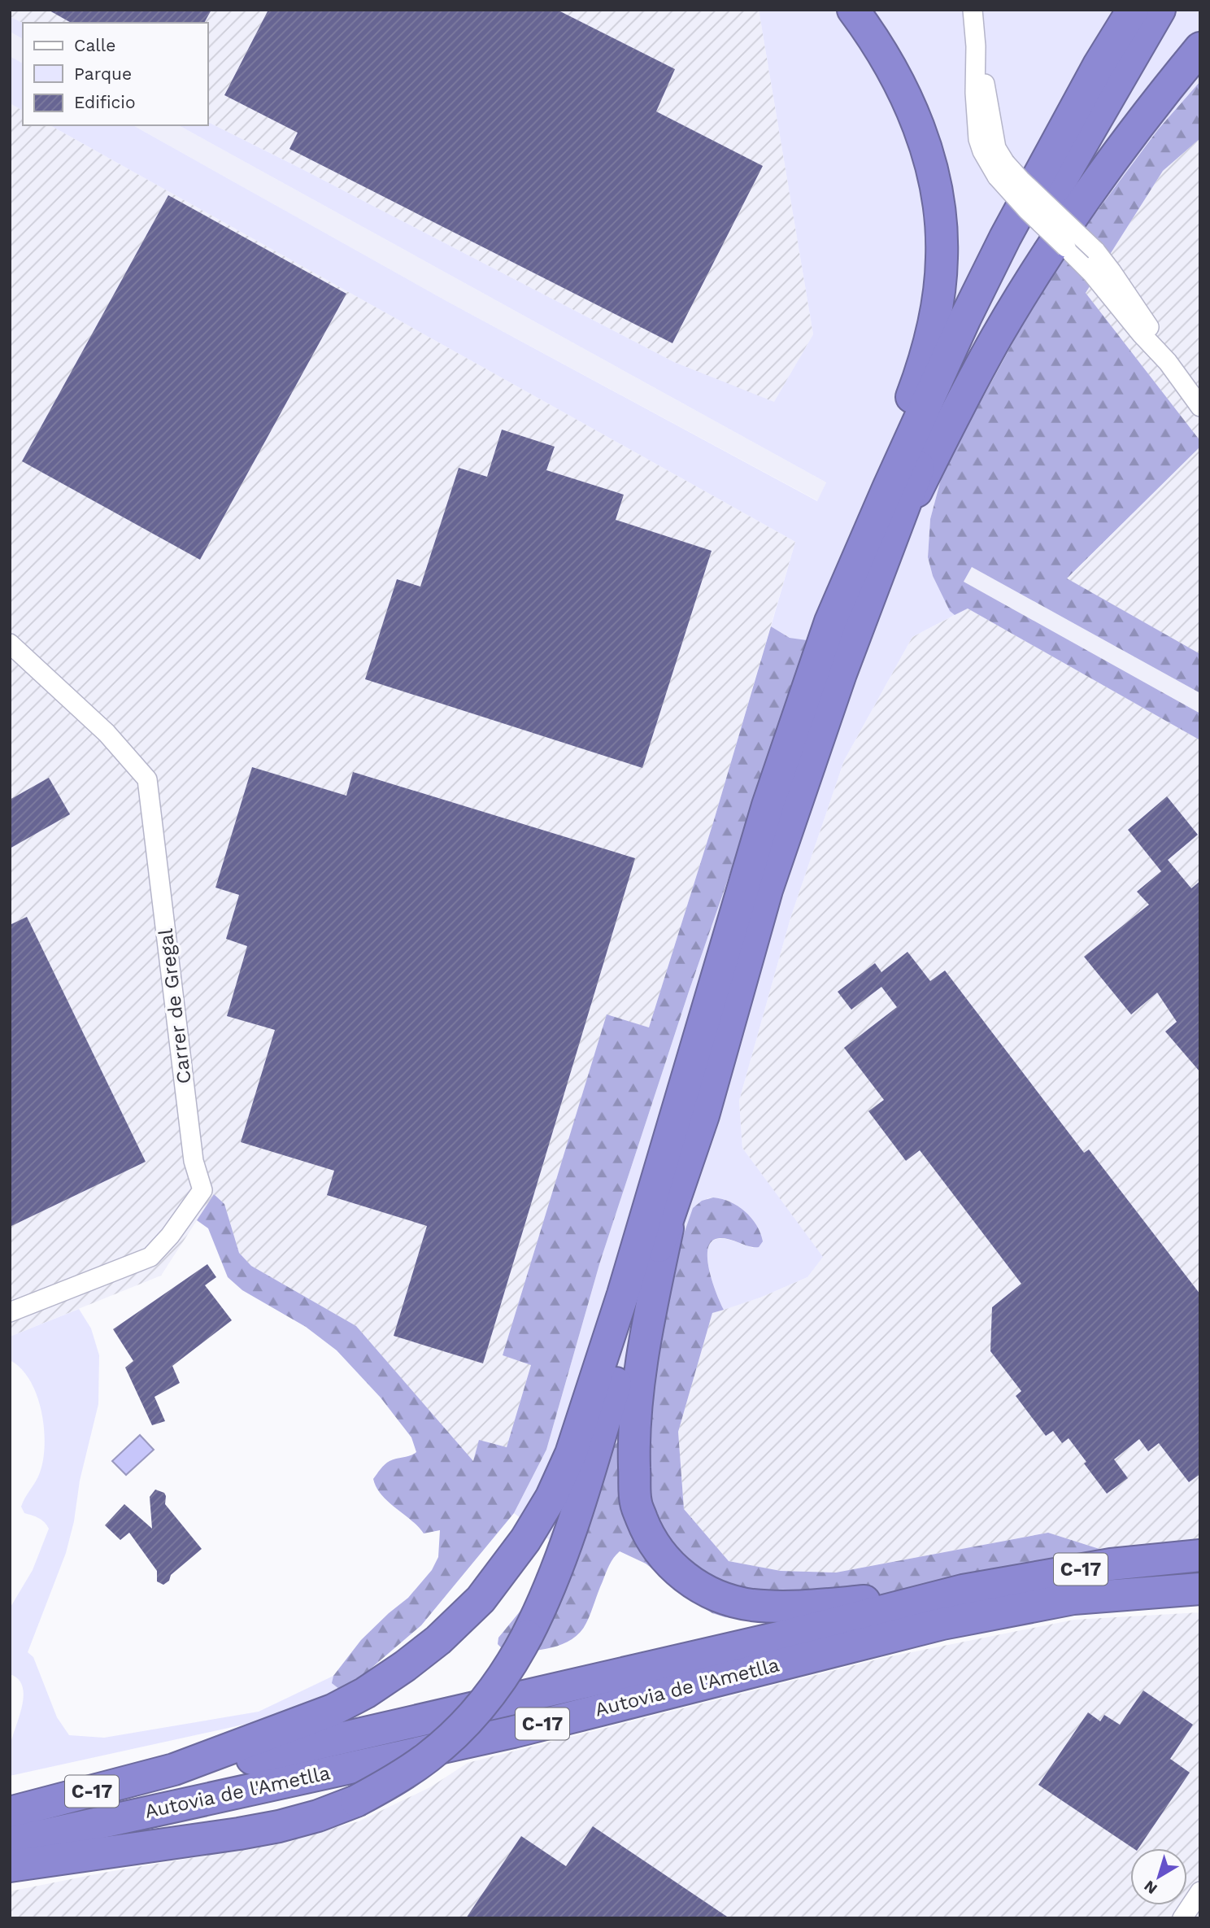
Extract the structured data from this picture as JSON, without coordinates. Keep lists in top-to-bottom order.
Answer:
{
  "streets": {
    "highway": ["C-17", "Autovia de l'Ametlla"],
    "street": ["Carrer de Gregal"]
  },
  "crossings": [
    ["C-17", "Autovia de l'Ametlla"]
  ],
  "legend": ["Calle", "Parque", "Edificio"],
  "north": "bottom left"
}
